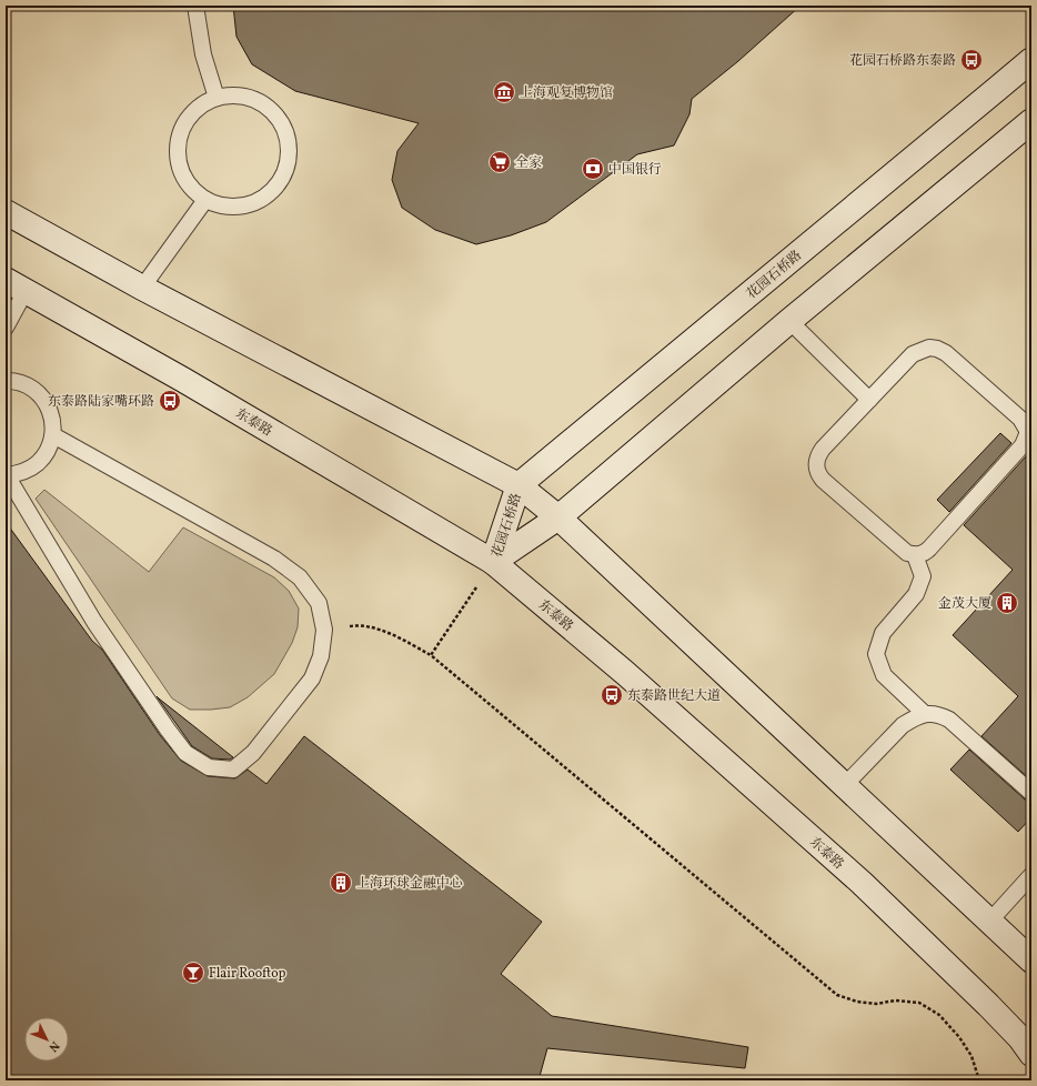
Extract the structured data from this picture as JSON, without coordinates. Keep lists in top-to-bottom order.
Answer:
{
  "streets": {
    "street": ["花园石桥路", "东泰路"]
  },
  "crossings": [
    ["花园石桥路", "东泰路"]
  ],
  "places": {
    "bus stop": ["花园石桥路东泰路", "东泰路陆家嘴环路", "东泰路世纪大道"],
    "museum": ["上海观复博物馆"],
    "supermarket": ["全家"],
    "bank": ["中国银行"],
    "building": ["金茂大厦", "上海环球金融中心"],
    "bar": ["Flair Rooftop"]
  },
  "north": "bottom right"
}
